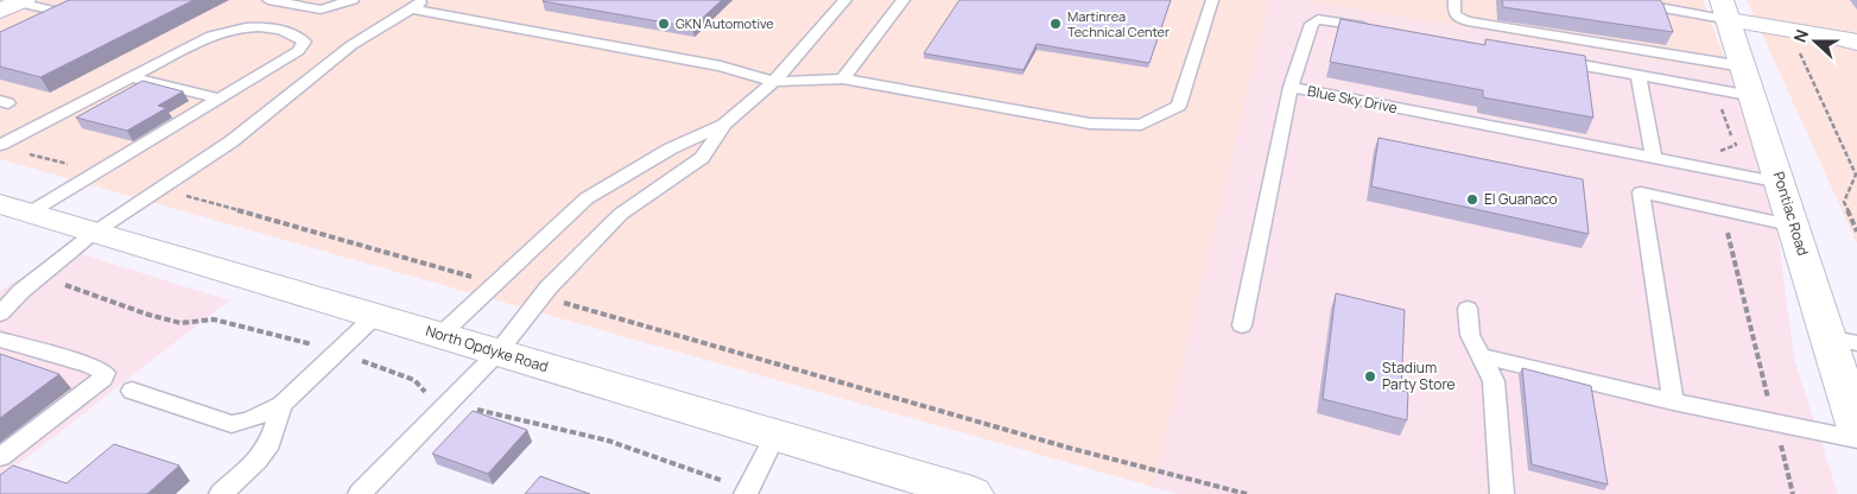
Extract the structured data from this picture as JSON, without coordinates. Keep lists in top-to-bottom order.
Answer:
{
  "streets": {
    "street": ["Pontiac Road", "North Opdyke Road"],
    "lane": ["Blue Sky Drive"]
  },
  "crossings": [
    ["Blue Sky Drive", "Pontiac Road"]
  ],
  "places": [
    "GKN Automotive",
    "Martinrea Technical Center",
    "El Guanaco",
    "Stadium Party Store"
  ],
  "north": "left"
}
